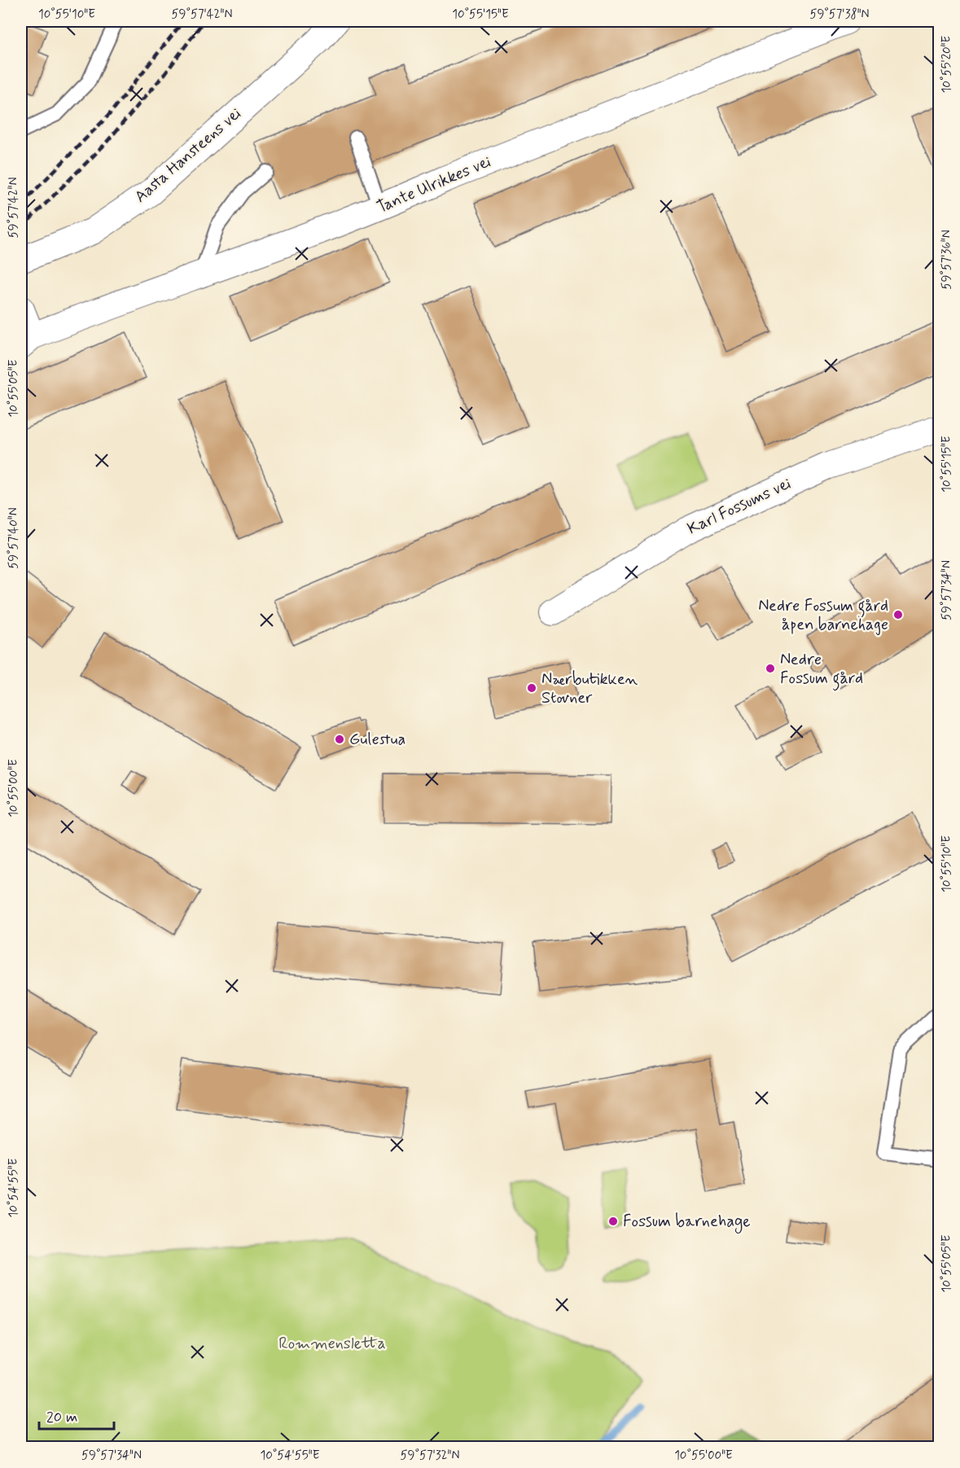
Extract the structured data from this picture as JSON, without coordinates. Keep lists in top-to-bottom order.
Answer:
{
  "streets": {
    "street": ["Aasta Hansteens vei", "Tante Ulrikkes vei", "Karl Fossums vei"]
  },
  "parks": ["Rommensletta"],
  "places": [
    "Nedre Fossum gård åpen barnehage",
    "Nedre Fossum gård",
    "Nærbutikken Stovner",
    "Gulestua",
    "Fossum barnehage"
  ],
  "scale_bar": "20 m",
  "coordinates": [
    "10°55'10\"E",
    "59°57'42\"N",
    "10°55'15\"E",
    "59°57'38\"N",
    "10°55'20\"E",
    "59°57'36\"N",
    "10°55'05\"E",
    "59°57'40\"N",
    "59°57'34\"N",
    "10°55'00\"E",
    "10°54'55\"E",
    "59°57'32\"N"
  ]
}
